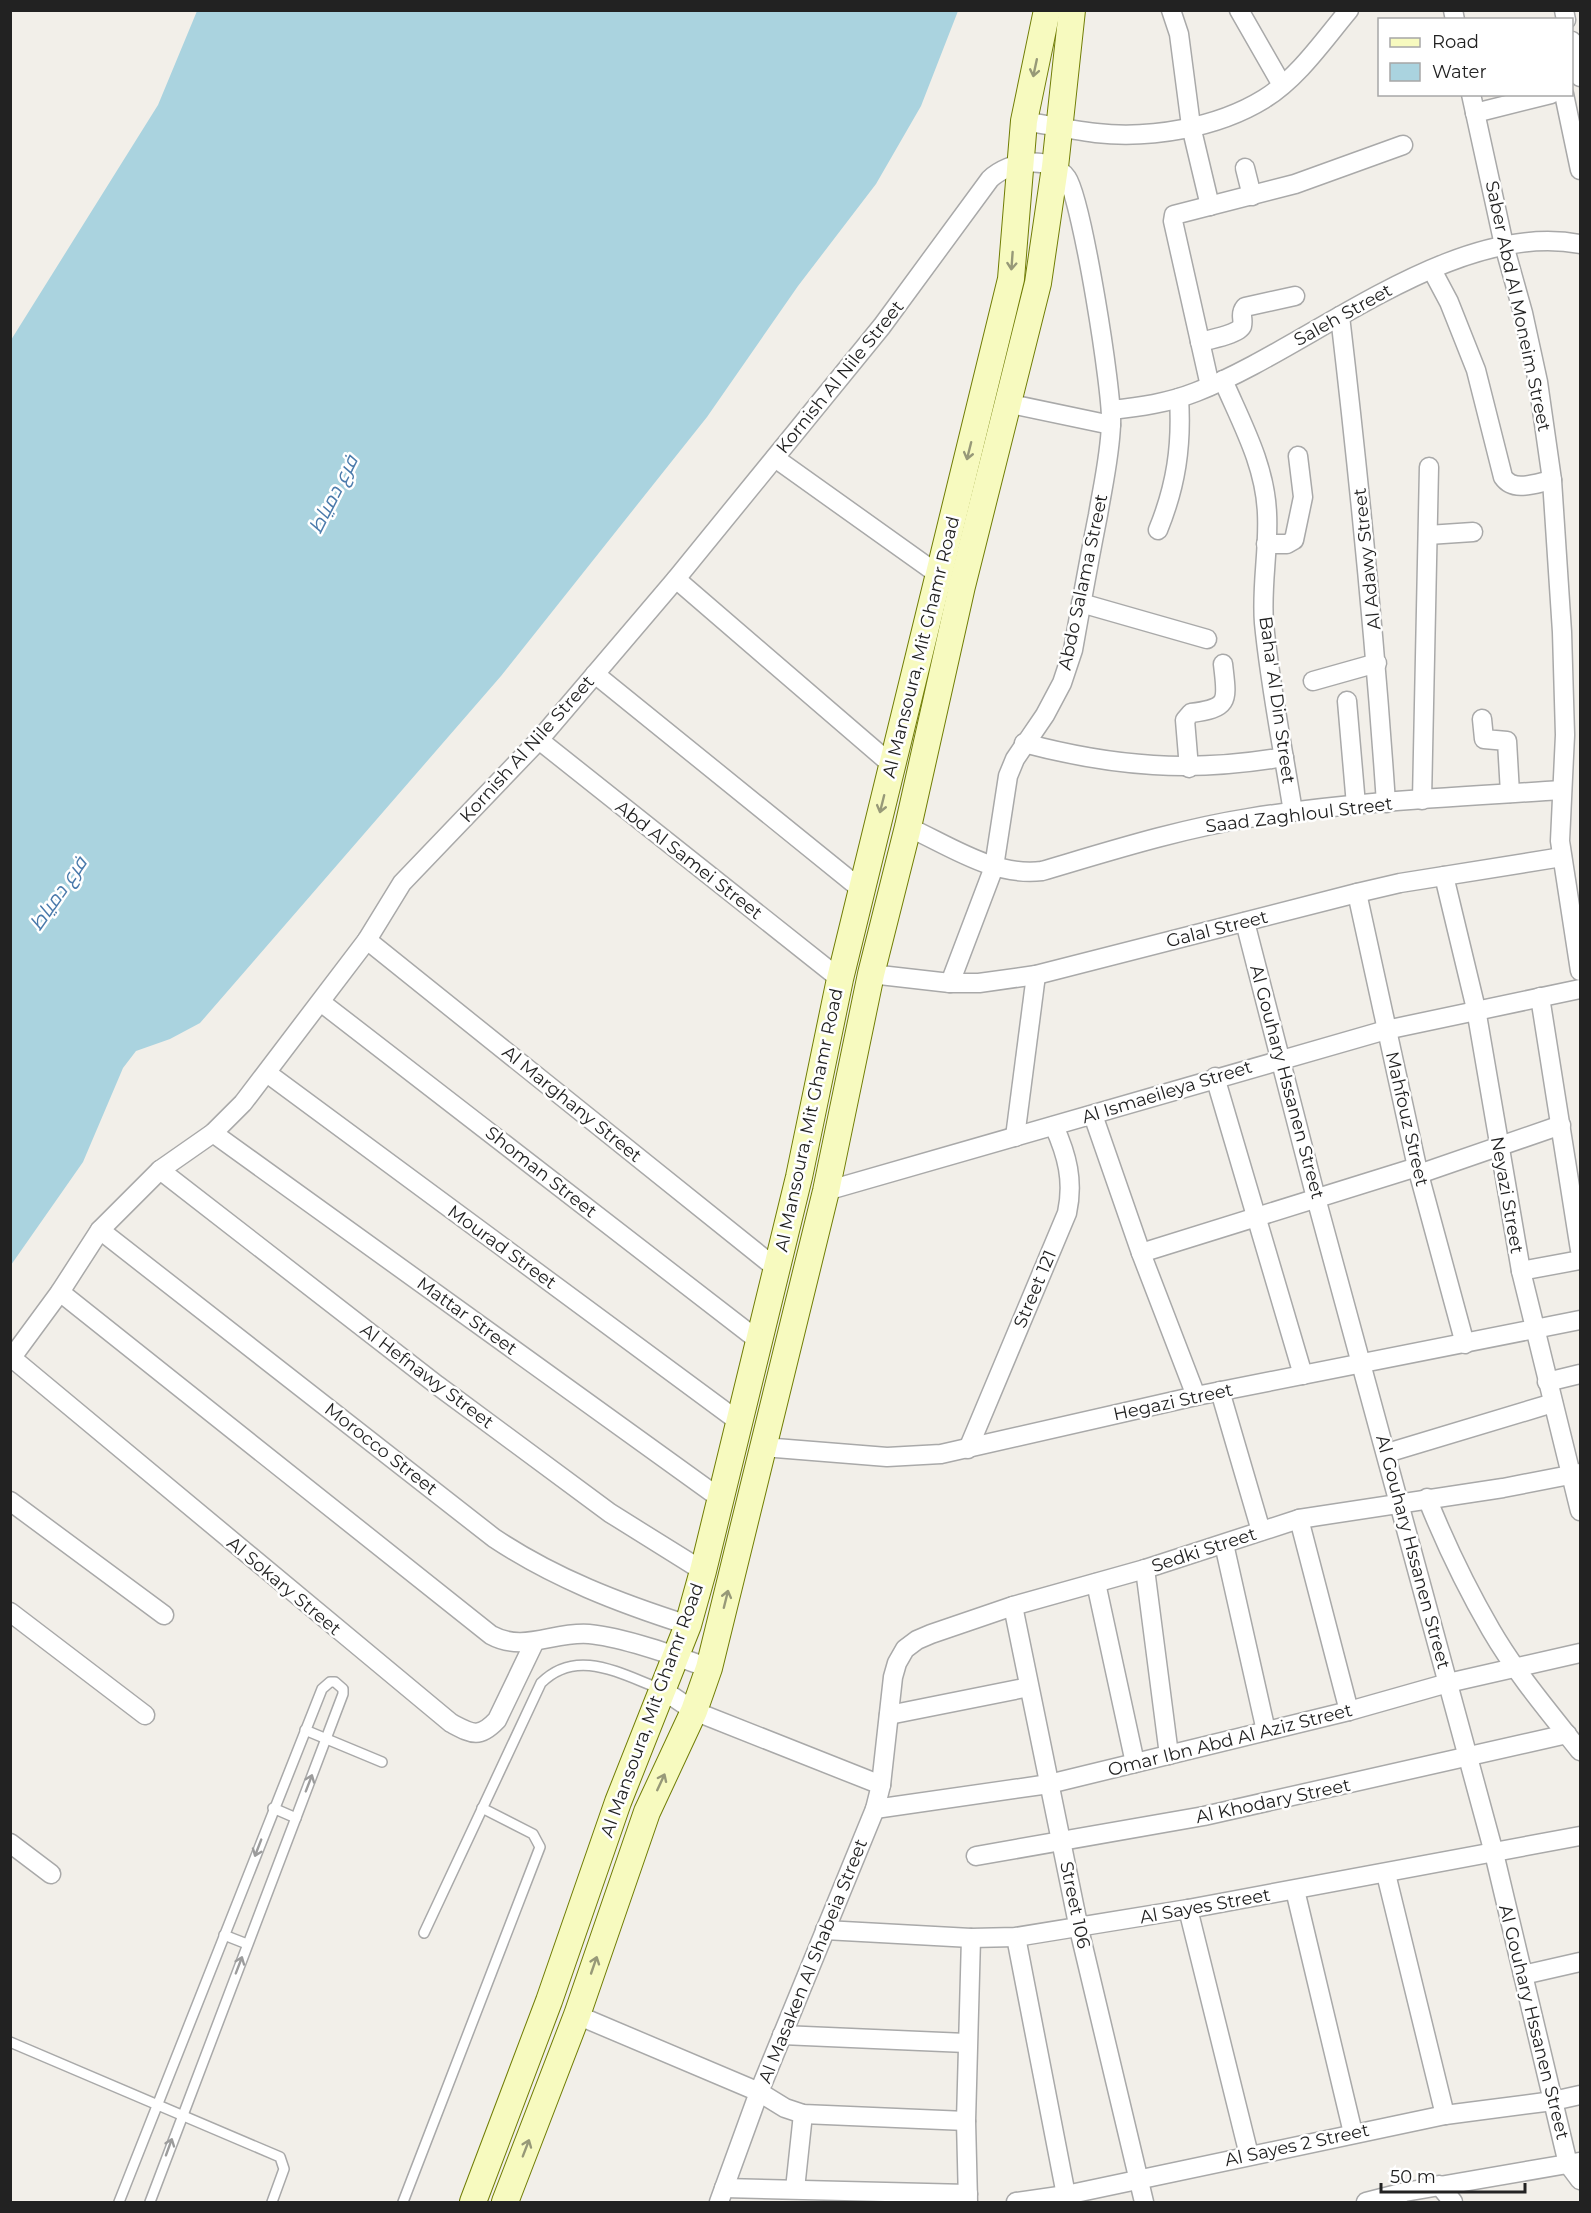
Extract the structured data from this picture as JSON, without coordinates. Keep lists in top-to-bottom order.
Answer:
{
  "streets": {
    "main road": ["Al Mansoura, Mit Ghamr Road"],
    "street": [
      "Saber Abd Al Moneim Street",
      "Saleh Street",
      "Kornish Al Nile Street",
      "Al Adawy Street",
      "Abdo Salama Street",
      "Baha' Al Din Street",
      "Saad Zaghloul Street",
      "Abd Al Samei Street",
      "Galal Street",
      "Al Gouhary Hssanen Street",
      "Al Ismaeileya Street",
      "Al Marghany Street",
      "Mahfouz Street",
      "Shoman Street",
      "Neyazi Street",
      "Mourad Street",
      "Street 121",
      "Mattar Street",
      "Al Hefnawy Street",
      "Hegazi Street",
      "Morocco Street",
      "Sedki Street",
      "Al Sokary Street",
      "Omar Ibn Abd Al Aziz Street",
      "Al Khodary Street",
      "Street 106",
      "Al Sayes Street",
      "Al Masaken Al Shabeia Street",
      "Al Sayes 2 Street"
    ]
  },
  "crossings": [
    ["Saber Abd Al Moneim Street", "Saleh Street"],
    ["Saber Abd Al Moneim Street", "Saad Zaghloul Street"],
    ["Saber Abd Al Moneim Street", "Galal Street"],
    ["Saleh Street", "Al Adawy Street"],
    ["Saleh Street", "Abdo Salama Street"],
    ["Saleh Street", "Al Mansoura, Mit Ghamr Road"],
    ["Saleh Street", "Baha' Al Din Street"],
    ["Kornish Al Nile Street", "Al Mansoura, Mit Ghamr Road"],
    ["Kornish Al Nile Street", "Abd Al Samei Street"],
    ["Kornish Al Nile Street", "Al Marghany Street"],
    ["Kornish Al Nile Street", "Shoman Street"],
    ["Kornish Al Nile Street", "Mourad Street"],
    ["Kornish Al Nile Street", "Mattar Street"],
    ["Kornish Al Nile Street", "Al Hefnawy Street"],
    ["Kornish Al Nile Street", "Morocco Street"],
    ["Kornish Al Nile Street", "Al Sokary Street"],
    ["Al Adawy Street", "Saad Zaghloul Street"],
    ["Abdo Salama Street", "Al Mansoura, Mit Ghamr Road"],
    ["Abdo Salama Street", "Saad Zaghloul Street"],
    ["Abdo Salama Street", "Galal Street"],
    ["Al Mansoura, Mit Ghamr Road", "Saad Zaghloul Street"],
    ["Al Mansoura, Mit Ghamr Road", "Abd Al Samei Street"],
    ["Al Mansoura, Mit Ghamr Road", "Galal Street"],
    ["Al Mansoura, Mit Ghamr Road", "Al Ismaeileya Street"],
    ["Al Mansoura, Mit Ghamr Road", "Al Marghany Street"],
    ["Al Mansoura, Mit Ghamr Road", "Shoman Street"],
    ["Al Mansoura, Mit Ghamr Road", "Mourad Street"],
    ["Al Mansoura, Mit Ghamr Road", "Mattar Street"],
    ["Al Mansoura, Mit Ghamr Road", "Al Hefnawy Street"],
    ["Al Mansoura, Mit Ghamr Road", "Hegazi Street"],
    ["Al Mansoura, Mit Ghamr Road", "Morocco Street"],
    ["Baha' Al Din Street", "Saad Zaghloul Street"],
    ["Galal Street", "Al Gouhary Hssanen Street"],
    ["Galal Street", "Mahfouz Street"],
    ["Galal Street", "Neyazi Street"],
    ["Al Gouhary Hssanen Street", "Al Ismaeileya Street"],
    ["Al Gouhary Hssanen Street", "Hegazi Street"],
    ["Al Gouhary Hssanen Street", "Sedki Street"],
    ["Al Gouhary Hssanen Street", "Omar Ibn Abd Al Aziz Street"],
    ["Al Gouhary Hssanen Street", "Al Khodary Street"],
    ["Al Gouhary Hssanen Street", "Al Sayes Street"],
    ["Al Gouhary Hssanen Street", "Al Sayes 2 Street"],
    ["Al Ismaeileya Street", "Mahfouz Street"],
    ["Al Ismaeileya Street", "Neyazi Street"],
    ["Al Ismaeileya Street", "Street 121"],
    ["Mahfouz Street", "Hegazi Street"],
    ["Neyazi Street", "Hegazi Street"],
    ["Neyazi Street", "Sedki Street"],
    ["Street 121", "Hegazi Street"],
    ["Sedki Street", "Street 106"],
    ["Sedki Street", "Al Masaken Al Shabeia Street"],
    ["Omar Ibn Abd Al Aziz Street", "Street 106"],
    ["Omar Ibn Abd Al Aziz Street", "Al Masaken Al Shabeia Street"],
    ["Al Khodary Street", "Street 106"],
    ["Street 106", "Al Sayes Street"],
    ["Street 106", "Al Sayes 2 Street"],
    ["Al Sayes Street", "Al Masaken Al Shabeia Street"]
  ],
  "water": ["فرع دمياط"],
  "legend": ["Road", "Water"],
  "scale_bar": "50 m"
}
